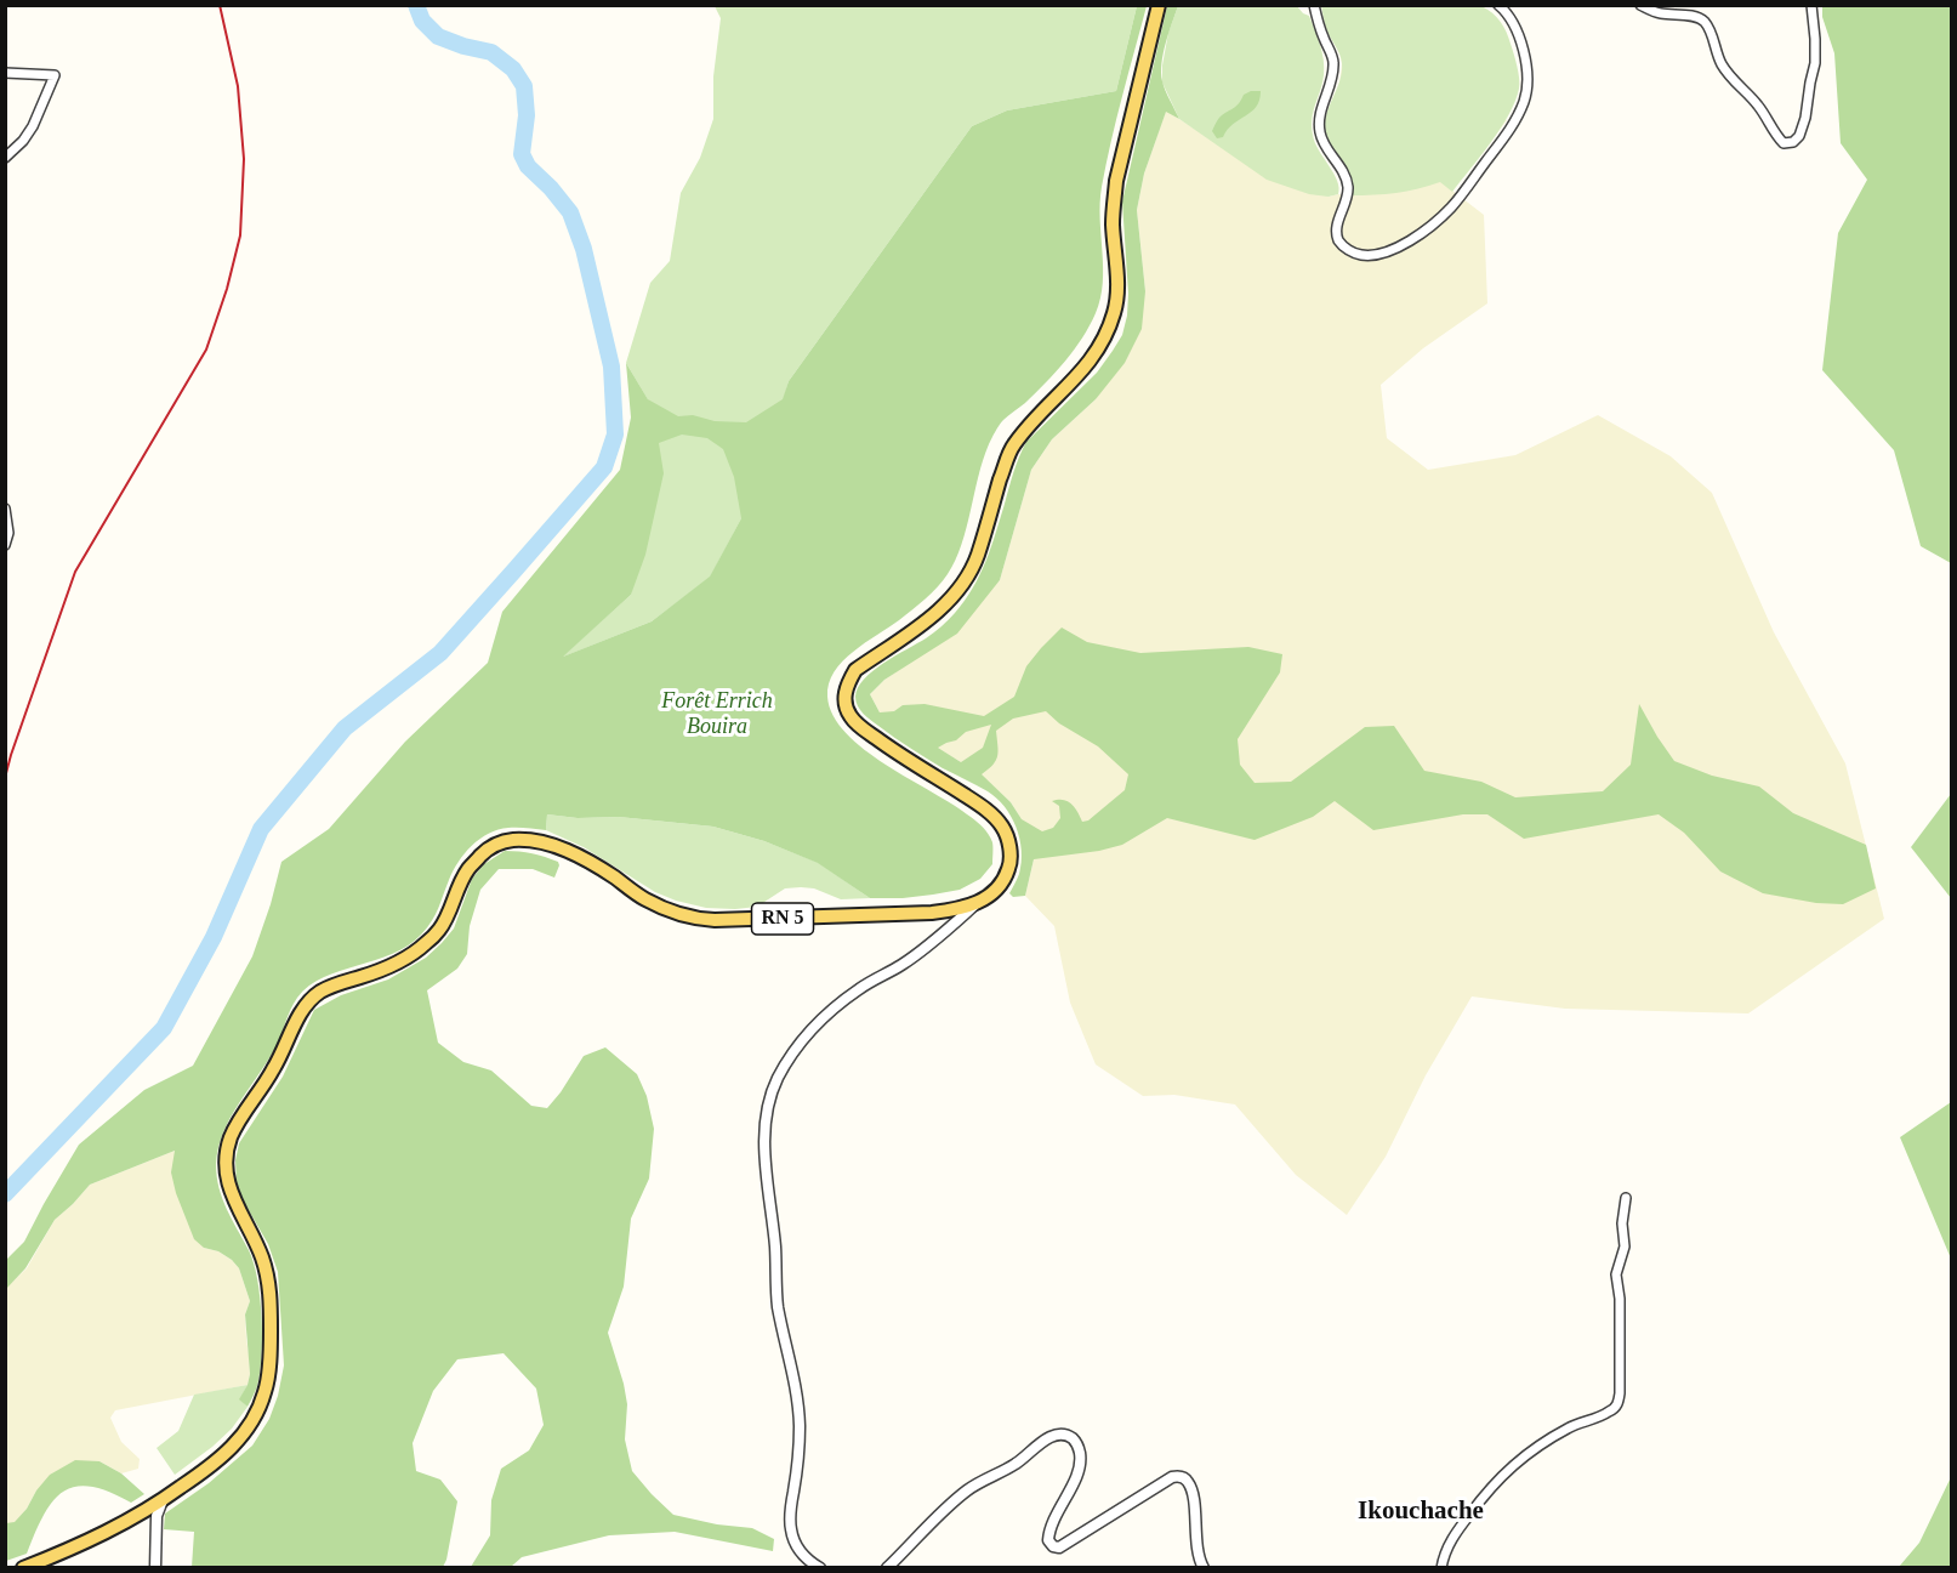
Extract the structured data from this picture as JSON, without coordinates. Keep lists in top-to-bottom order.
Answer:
{
  "streets": {
    "main road": ["RN 5"]
  },
  "districts": ["Ikouchache"],
  "parks": ["Forêt Errich Bouira"]
}
